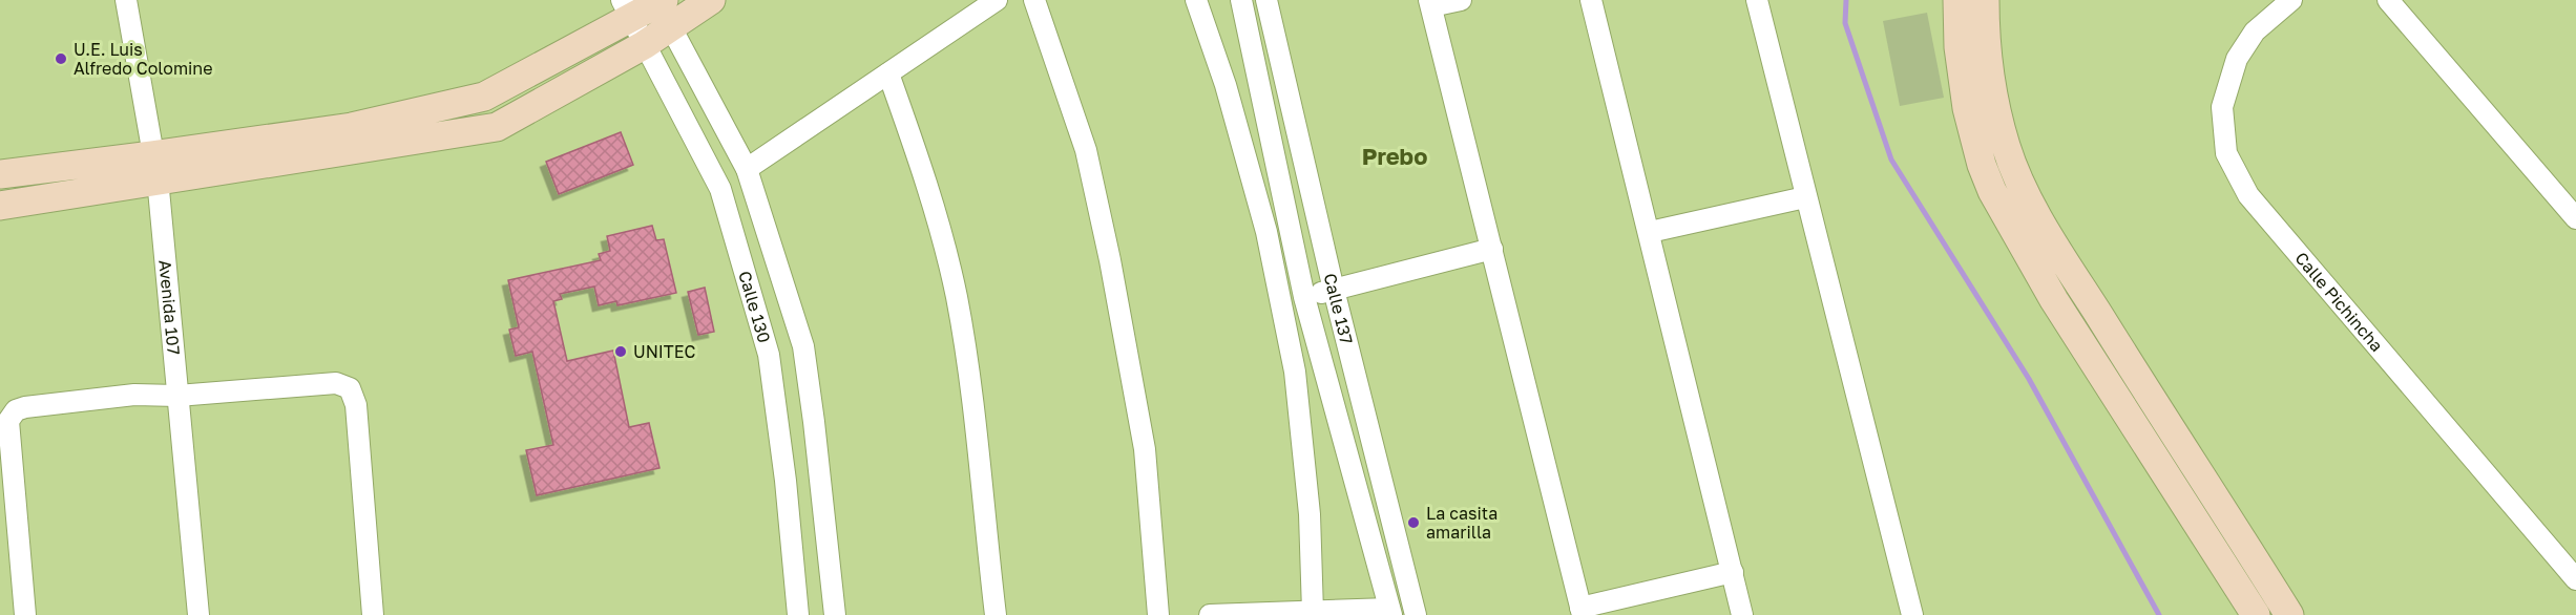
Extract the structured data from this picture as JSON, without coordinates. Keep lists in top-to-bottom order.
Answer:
{
  "streets": {
    "street": [
      "Calle Pichincha",
      "Calle 130",
      "Avenida 107",
      "Calle 137"
    ]
  },
  "districts": ["Prebo"],
  "places": ["U.E. Luis Alfredo Colomine", "UNITEC", "La casita amarilla"]
}
